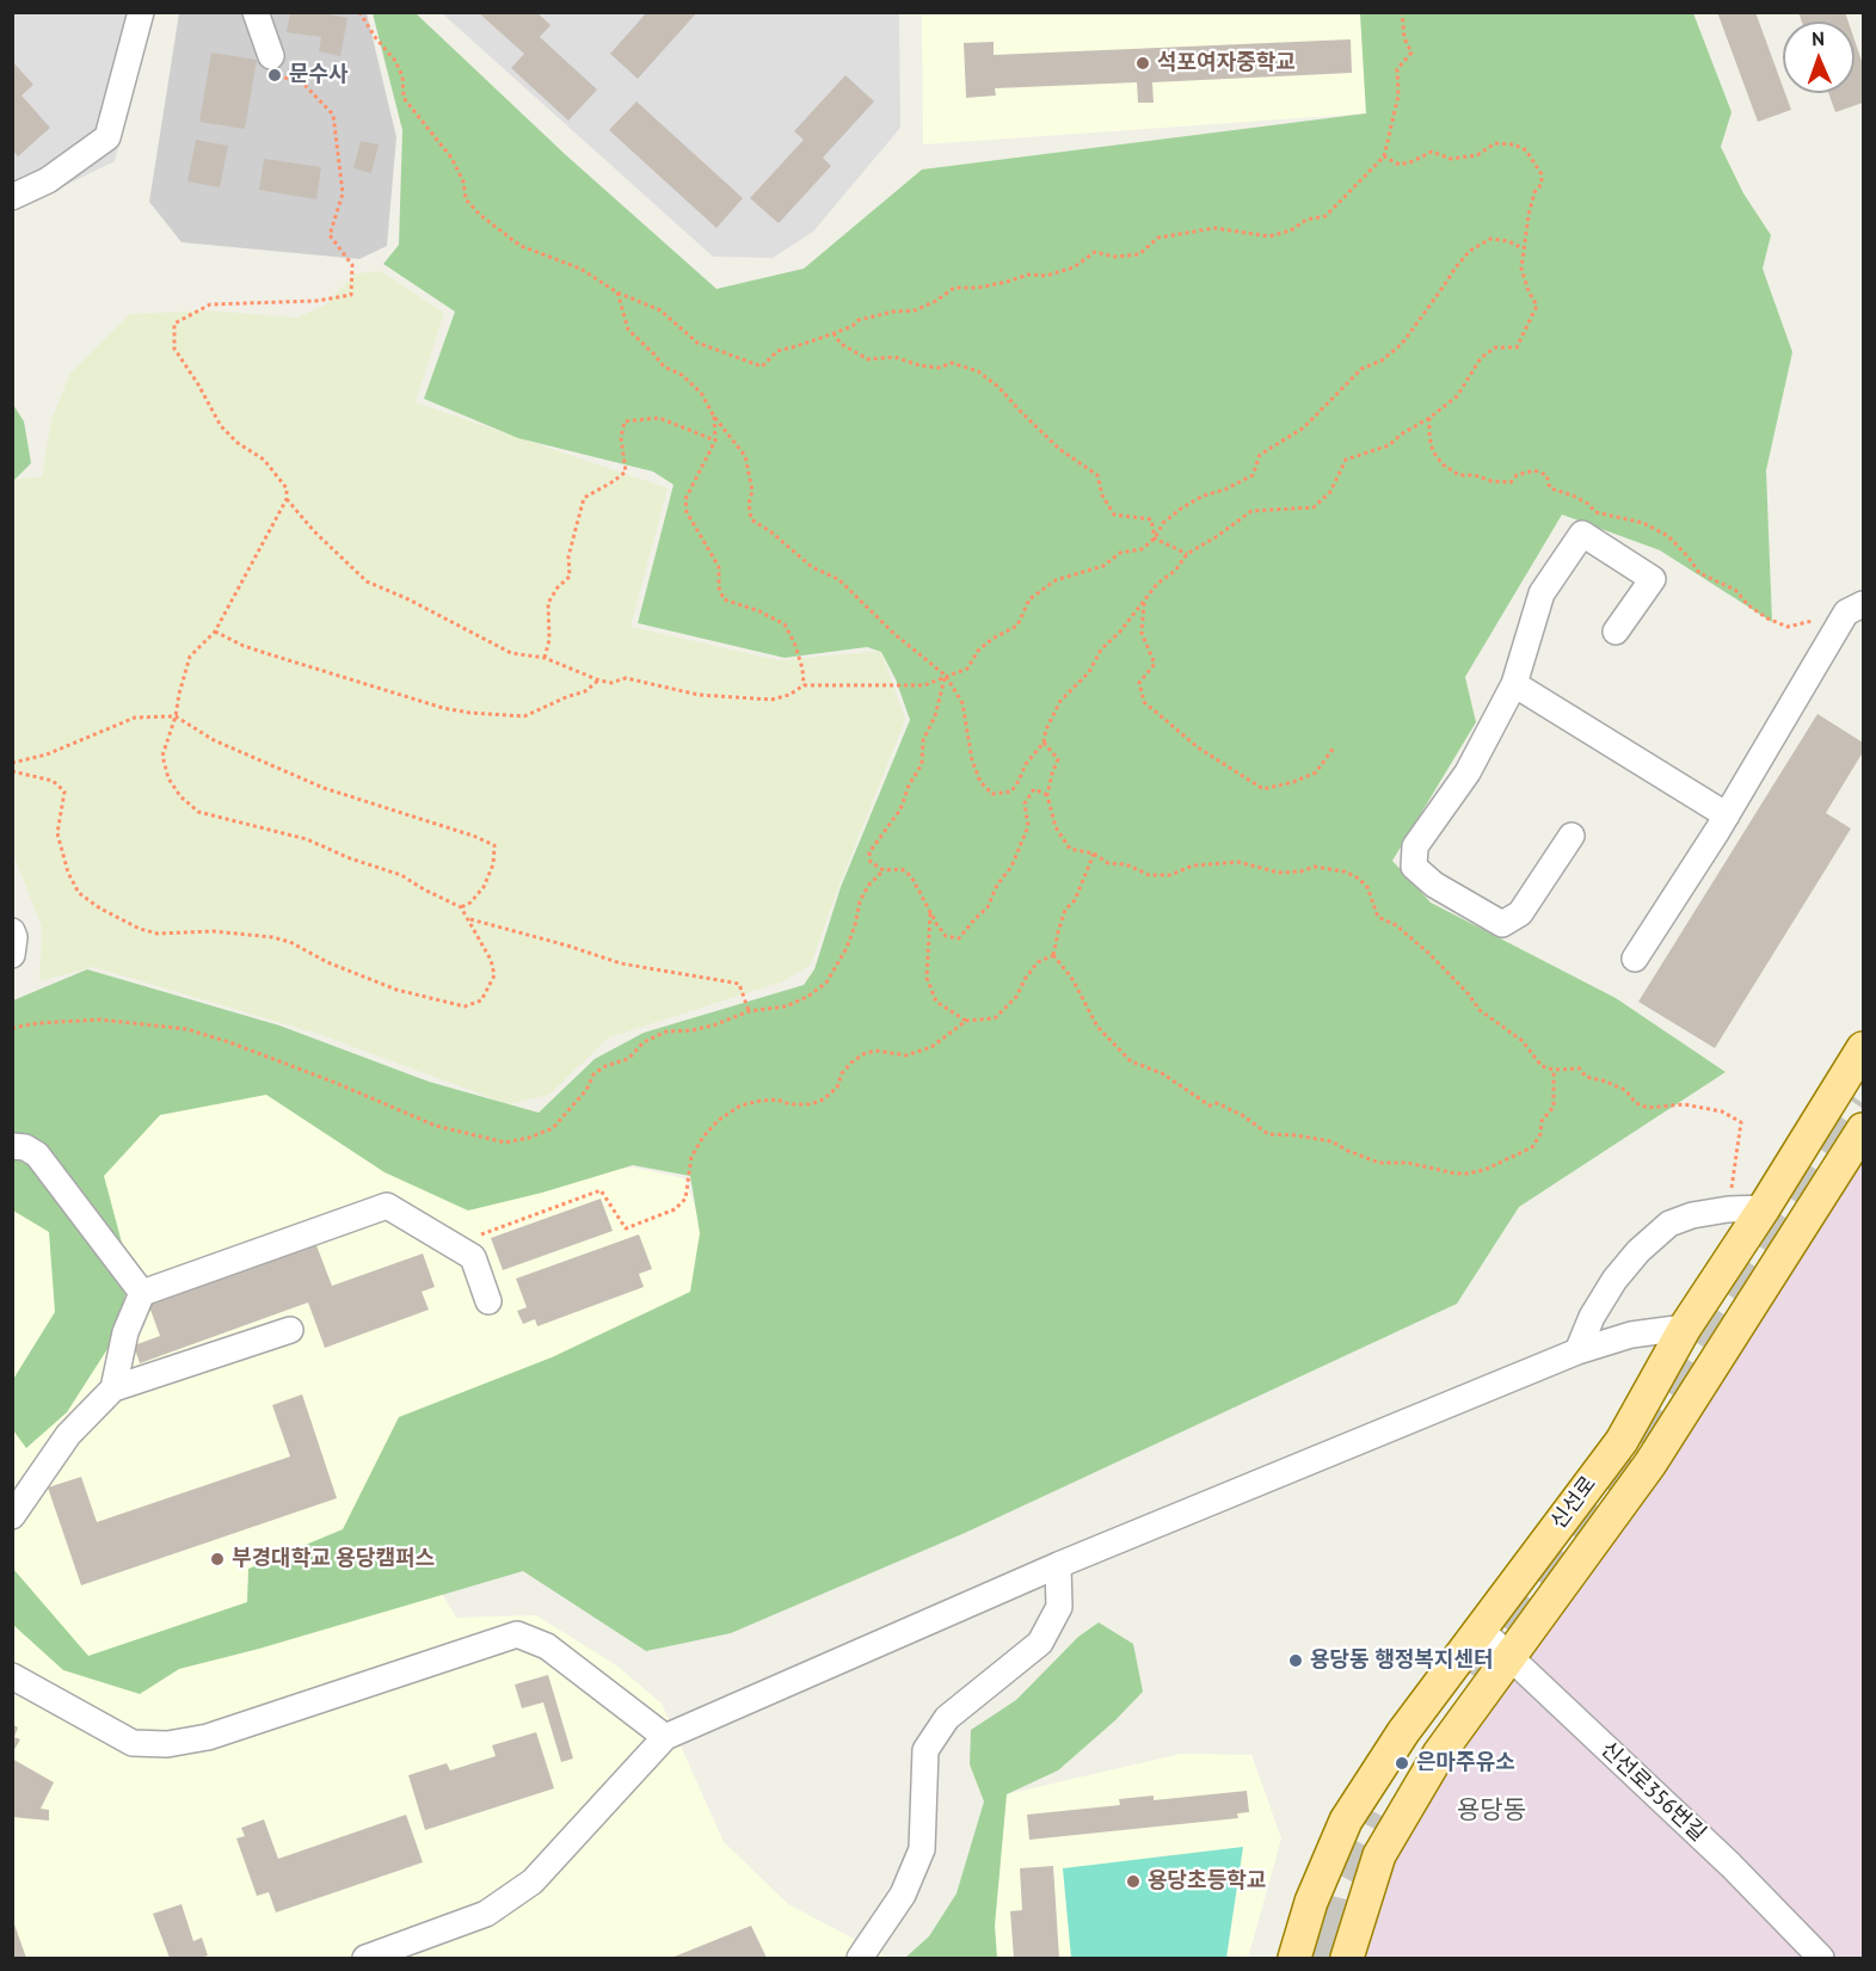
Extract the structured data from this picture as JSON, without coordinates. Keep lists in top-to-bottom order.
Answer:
{
  "streets": {
    "main road": ["신선로"],
    "street": ["신선로356번길"]
  },
  "crossings": [
    ["신선로", "신선로356번길"]
  ],
  "districts": ["용당동"],
  "places": [
    "석포여자중학교",
    "문수사",
    "부경대학교 용당캠퍼스",
    "용당동 행정복지센터",
    "은마주유소",
    "용당초등학교"
  ],
  "north": "top"
}
